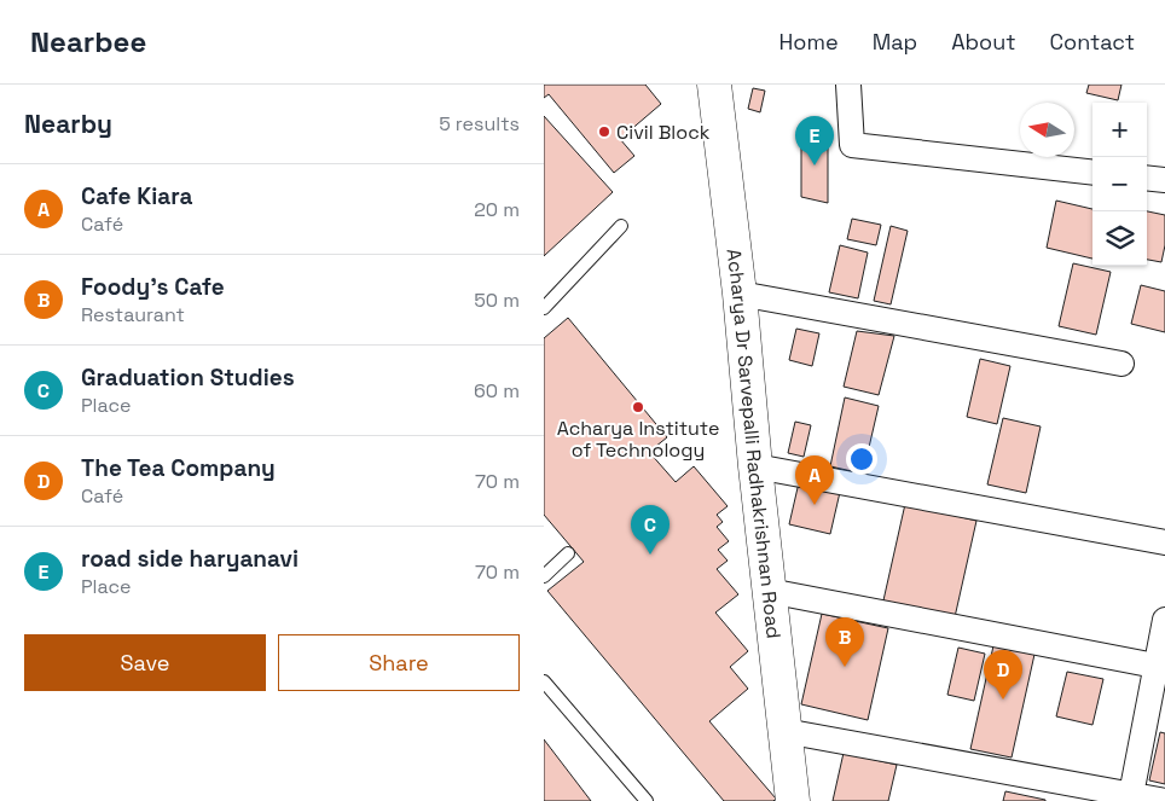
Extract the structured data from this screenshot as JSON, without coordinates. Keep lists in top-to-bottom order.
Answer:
{
  "streets": {
    "street": ["Acharya Dr Sarvepalli Radhakrishnan Road"]
  },
  "places": ["Civil Block", "Acharya Institute of Technology"],
  "north": "left",
  "page": {
    "header": "Nearbee",
    "nav": [
      "Home",
      "Map",
      "About",
      "Contact"
    ],
    "heading": ["Nearby", "5 results"],
    "map_buttons": ["+", "−"],
    "pins": [
      "E",
      "A",
      "C",
      "B",
      "D"
    ],
    "list": [
      {
        "mark": "A",
        "name": "Cafe Kiara",
        "note": "Café",
        "value": "20 m"
      },
      {
        "mark": "B",
        "name": "Foody's Cafe",
        "note": "Restaurant",
        "value": "50 m"
      },
      {
        "mark": "C",
        "name": "Graduation Studies",
        "note": "Place",
        "value": "60 m"
      },
      {
        "mark": "D",
        "name": "The Tea Company",
        "note": "Café",
        "value": "70 m"
      },
      {
        "mark": "E",
        "name": "road side haryanavi",
        "note": "Place",
        "value": "70 m"
      }
    ],
    "buttons": ["Save", "Share"]
  }
}
